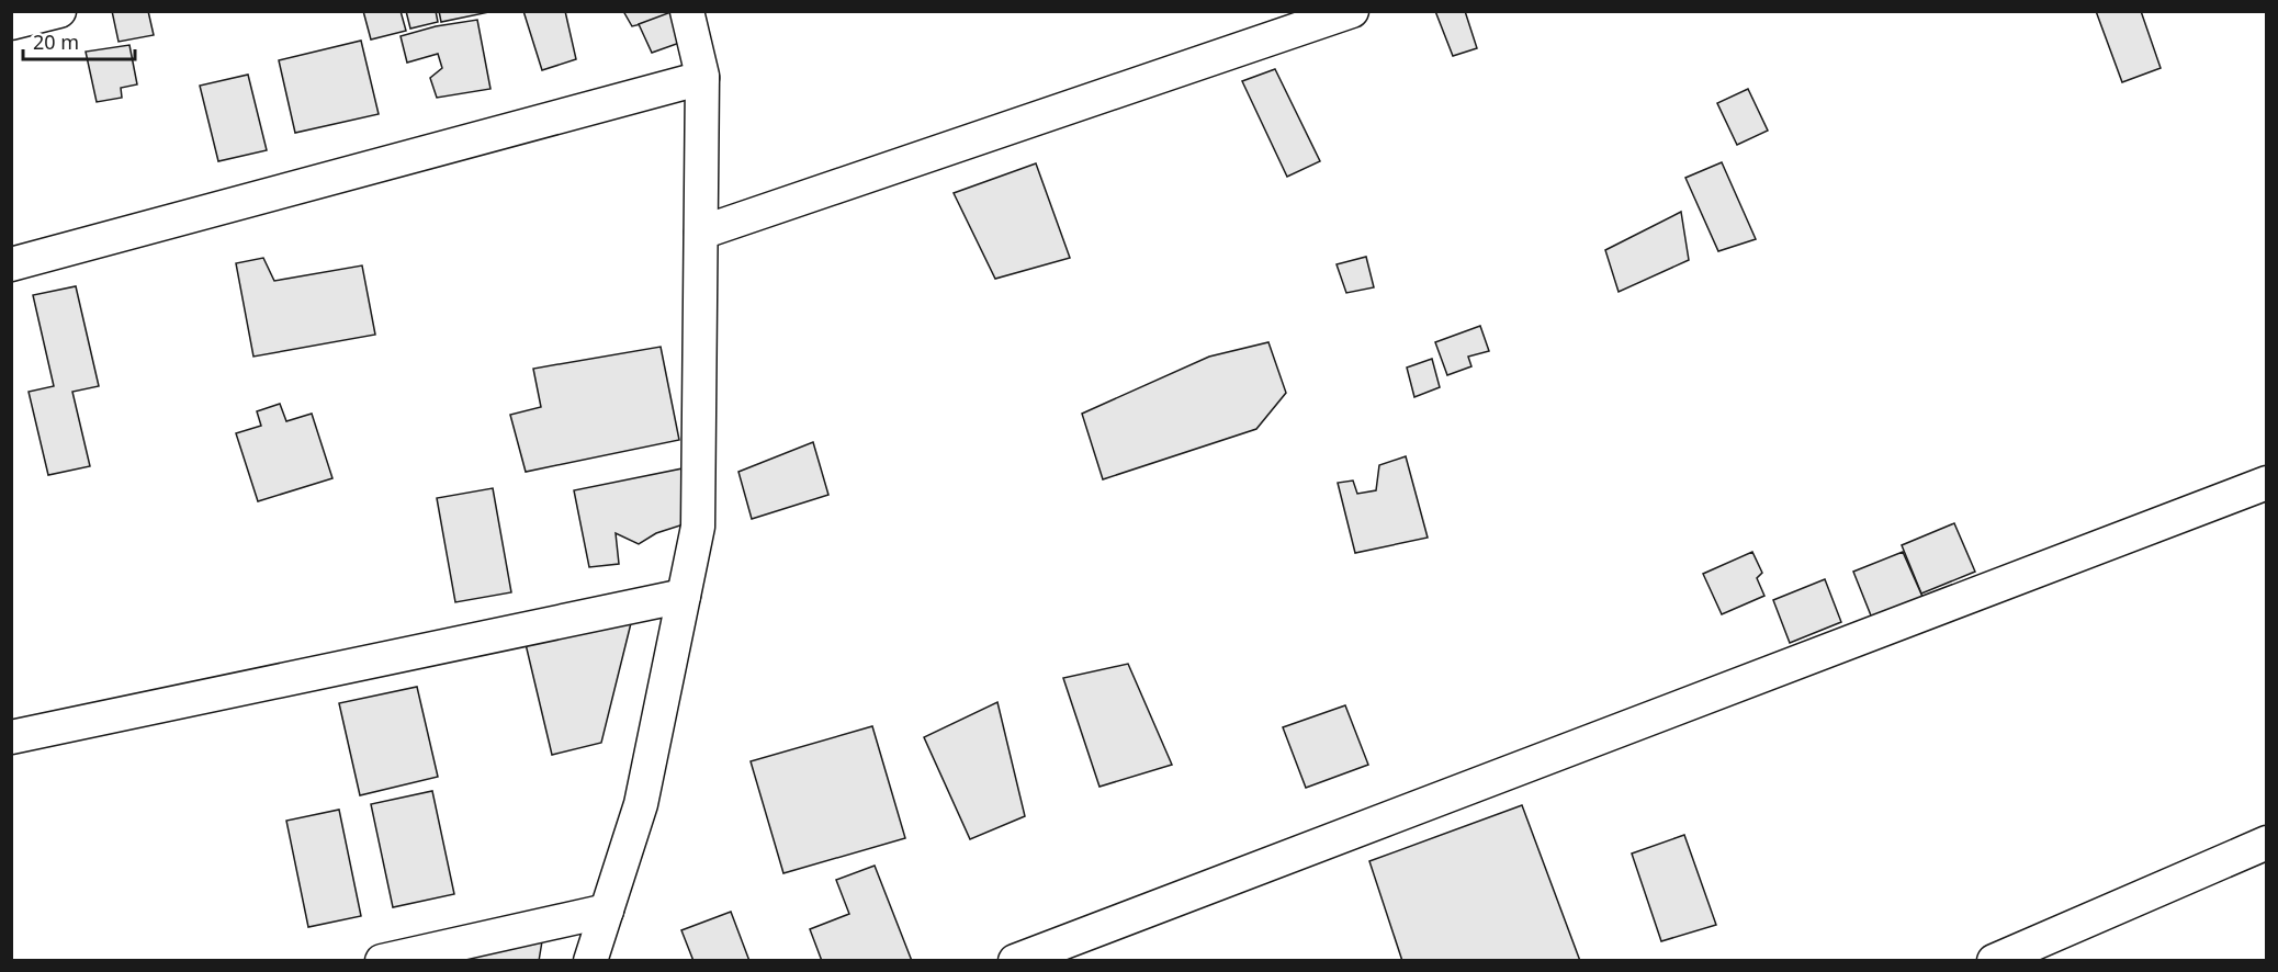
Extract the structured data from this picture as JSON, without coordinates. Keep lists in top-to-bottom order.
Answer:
{
  "scale_bar": "20 m"
}
